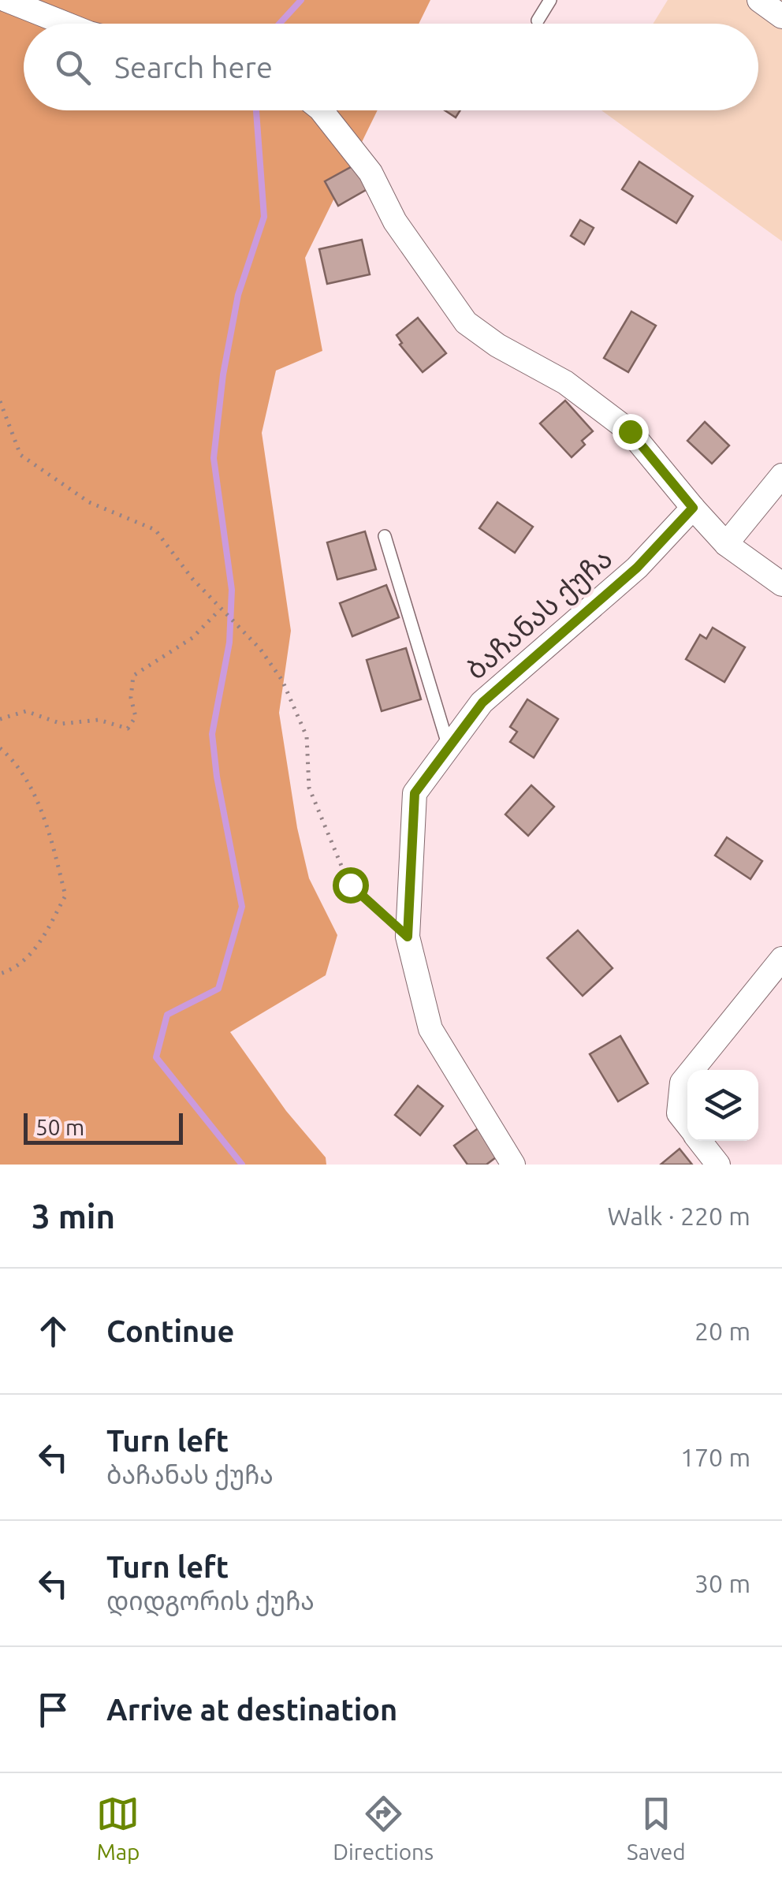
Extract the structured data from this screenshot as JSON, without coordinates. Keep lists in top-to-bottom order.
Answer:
{
  "streets": {
    "street": ["ბაჩანას ქუჩა"]
  },
  "scale_bar": "50 m",
  "page": {
    "search": "Search here",
    "scale": "50 m",
    "heading": ["3 min", "Walk · 220 m"],
    "list": [
      ["Continue", "20 m"],
      ["Turn left", "ბაჩანას ქუჩა", "170 m"],
      ["Turn left", "დიდგორის ქუჩა", "30 m"],
      "Arrive at destination"
    ],
    "nav": ["Map", "Directions", "Saved"]
  }
}
